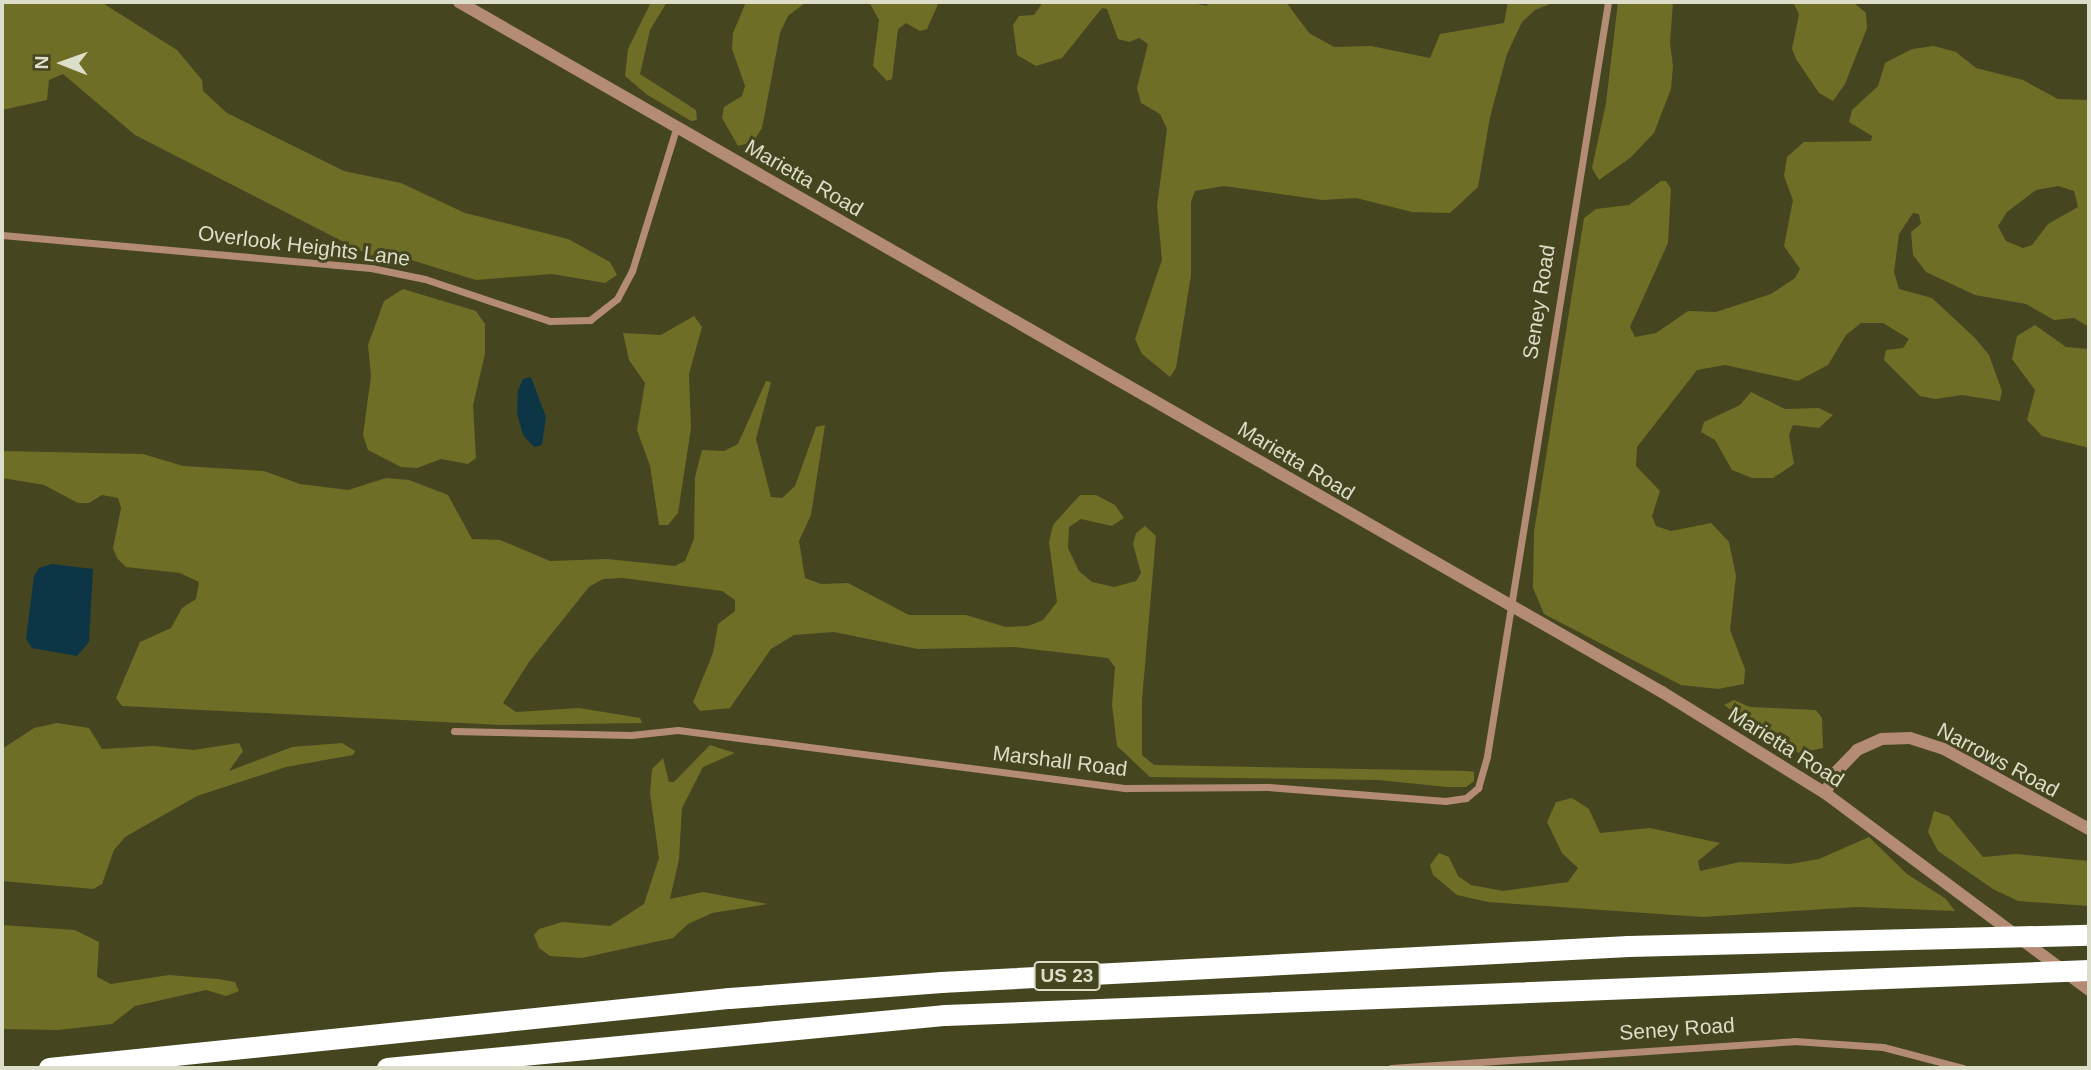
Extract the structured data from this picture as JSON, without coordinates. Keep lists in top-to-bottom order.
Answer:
{
  "streets": {
    "highway": ["US 23"],
    "street": [
      "Marietta Road",
      "Overlook Heights Lane",
      "Seney Road",
      "Narrows Road",
      "Marshall Road"
    ]
  },
  "crossings": [
    ["Marietta Road", "Overlook Heights Lane"],
    ["Marietta Road", "Seney Road"],
    ["Marietta Road", "Narrows Road"],
    ["Marietta Road", "Marshall Road"],
    ["Seney Road", "Marshall Road"]
  ],
  "north": "left"
}
